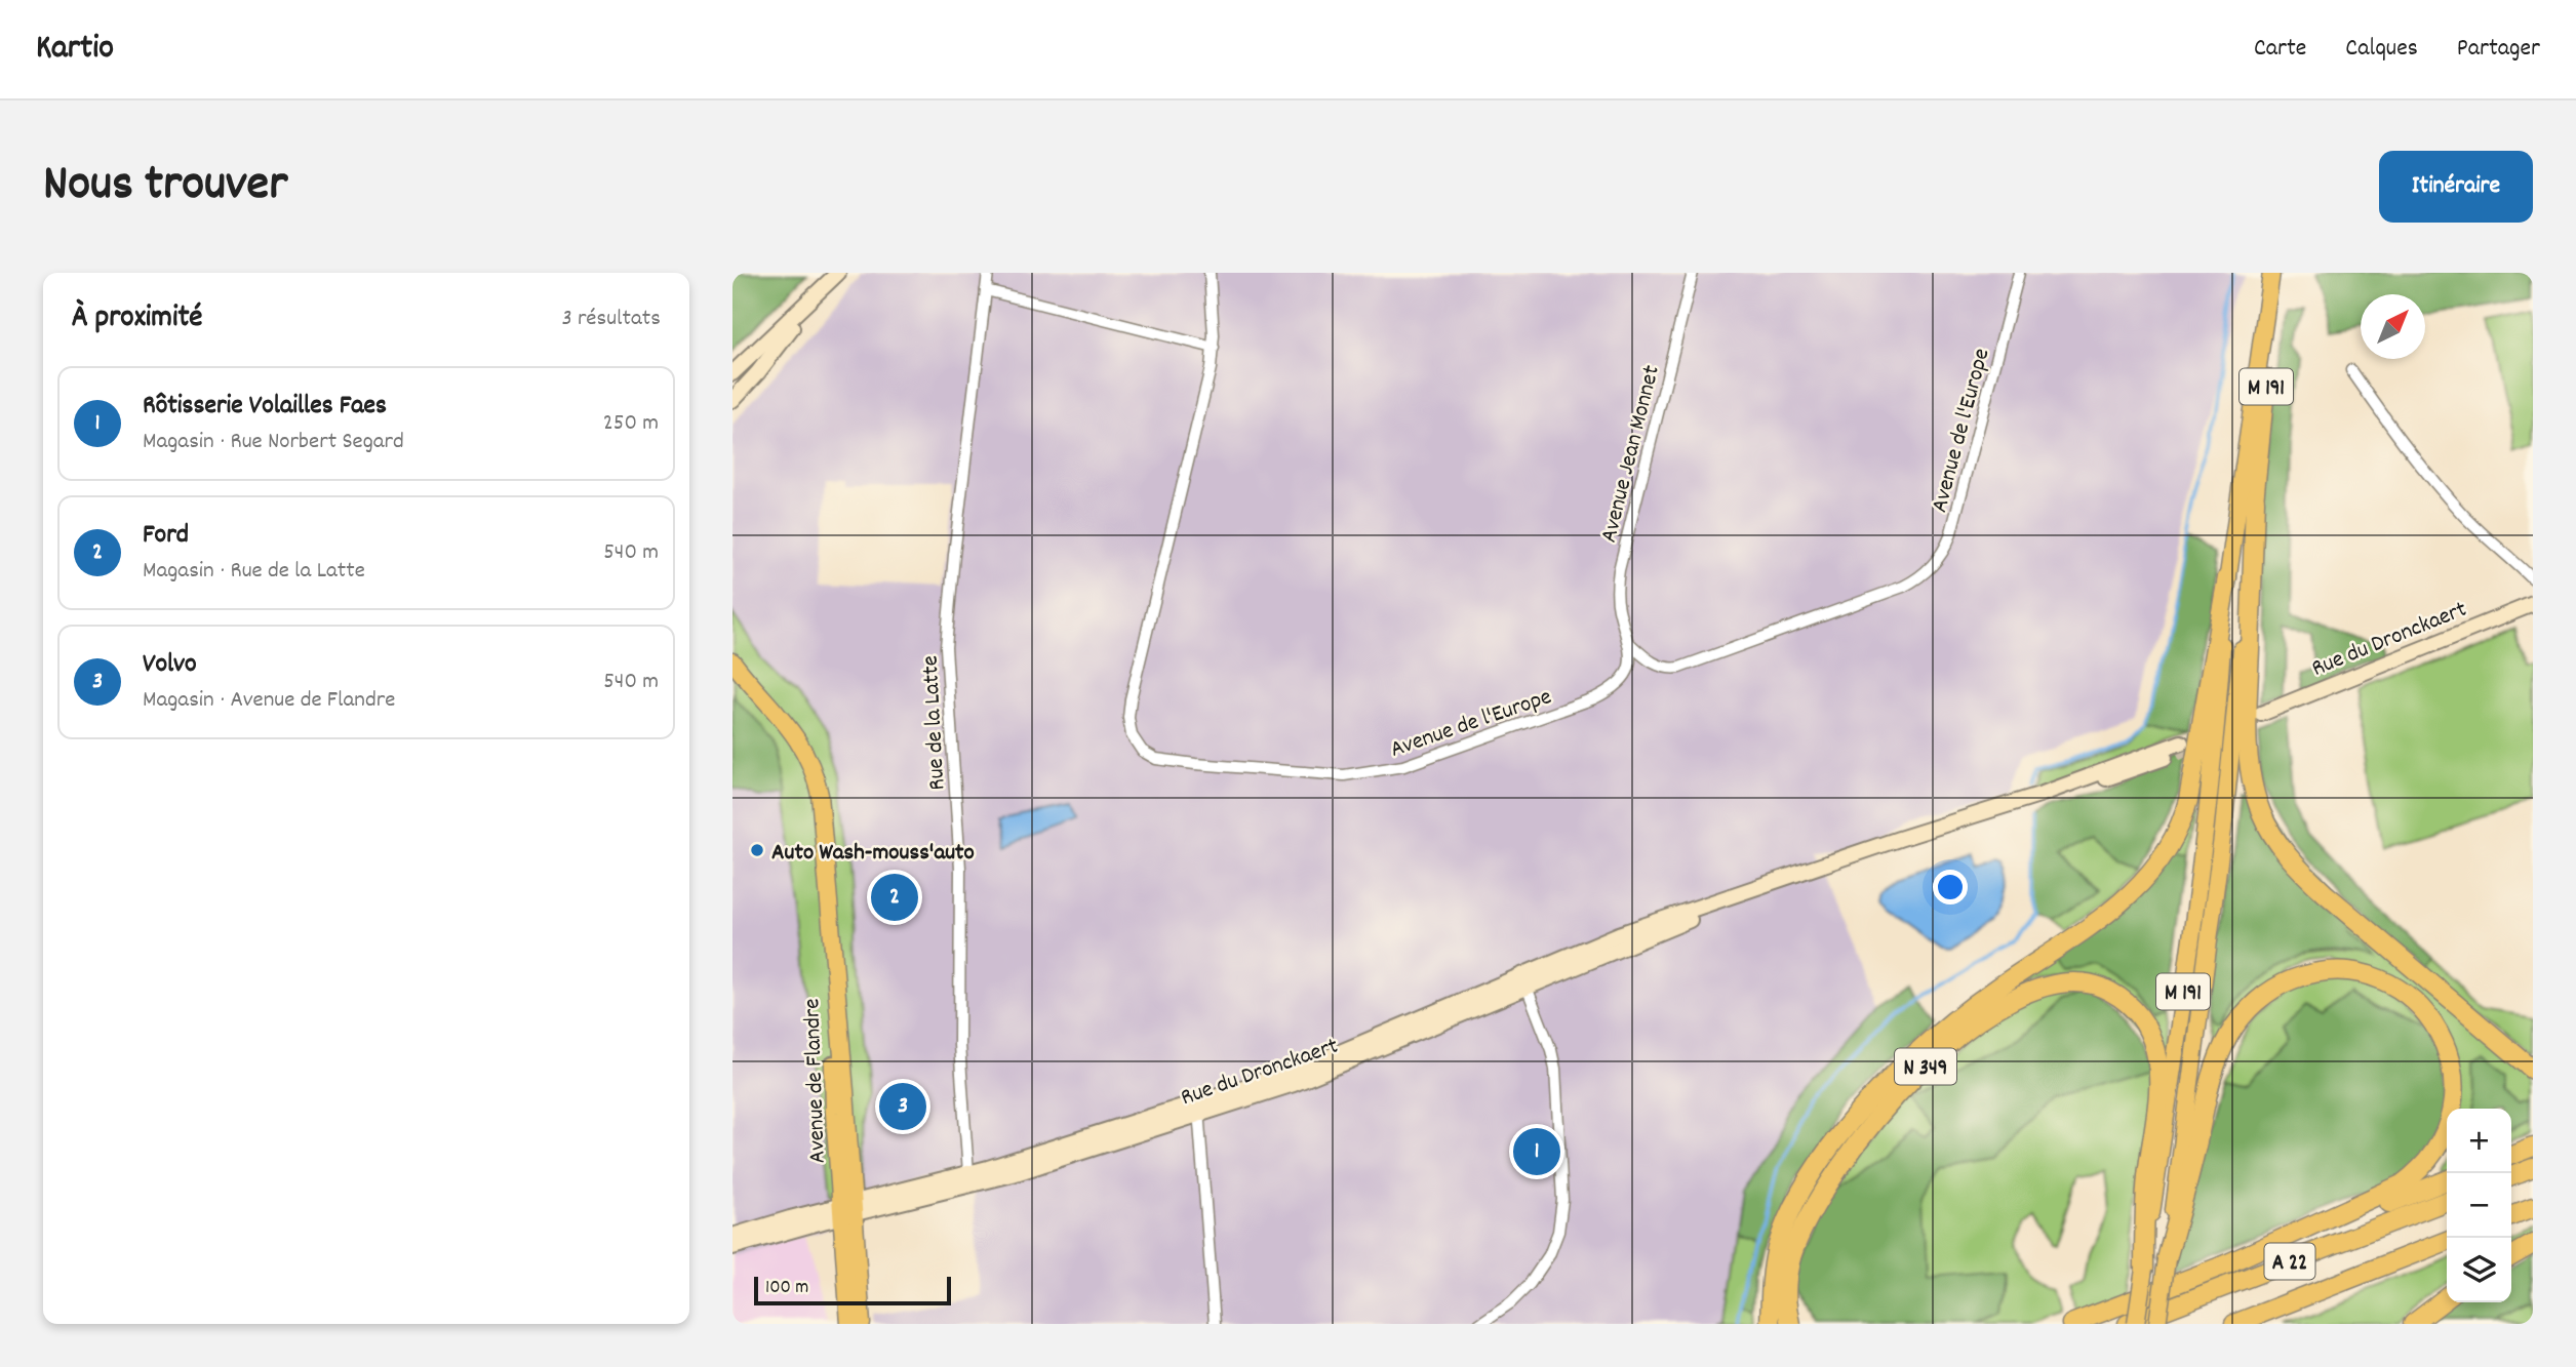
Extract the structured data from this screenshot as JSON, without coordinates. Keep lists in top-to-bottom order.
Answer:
{
  "streets": {
    "highway": ["N 349", "A 22"],
    "main road": ["M 191", "Rue du Dronckaert", "Avenue de Flandre"],
    "street": ["Avenue de l'Europe", "Avenue Jean Monnet", "Rue de la Latte"]
  },
  "crossings": [
    ["M 191", "N 349"],
    ["Avenue de l'Europe", "Avenue Jean Monnet"],
    ["Rue du Dronckaert", "Rue de la Latte"],
    ["Rue du Dronckaert", "Avenue de Flandre"]
  ],
  "places": ["Auto Wash-mouss'auto"],
  "scale_bar": "100 m",
  "north": "top right",
  "page": {
    "header": "Kartio",
    "nav": ["Carte", "Calques", "Partager"],
    "title": "Nous trouver",
    "buttons": "Itinéraire",
    "heading": ["À proximité", "3 résultats"],
    "list": [
      {
        "mark": "1",
        "name": "Rôtisserie Volailles Faes",
        "note": "Magasin · Rue Norbert Segard",
        "value": "250 m"
      },
      {
        "mark": "2",
        "name": "Ford",
        "note": "Magasin · Rue de la Latte",
        "value": "540 m"
      },
      {
        "mark": "3",
        "name": "Volvo",
        "note": "Magasin · Avenue de Flandre",
        "value": "540 m"
      }
    ],
    "pins": ["2", "3", "1"],
    "map_buttons": ["+", "−"],
    "scale": "100 m"
  }
}
